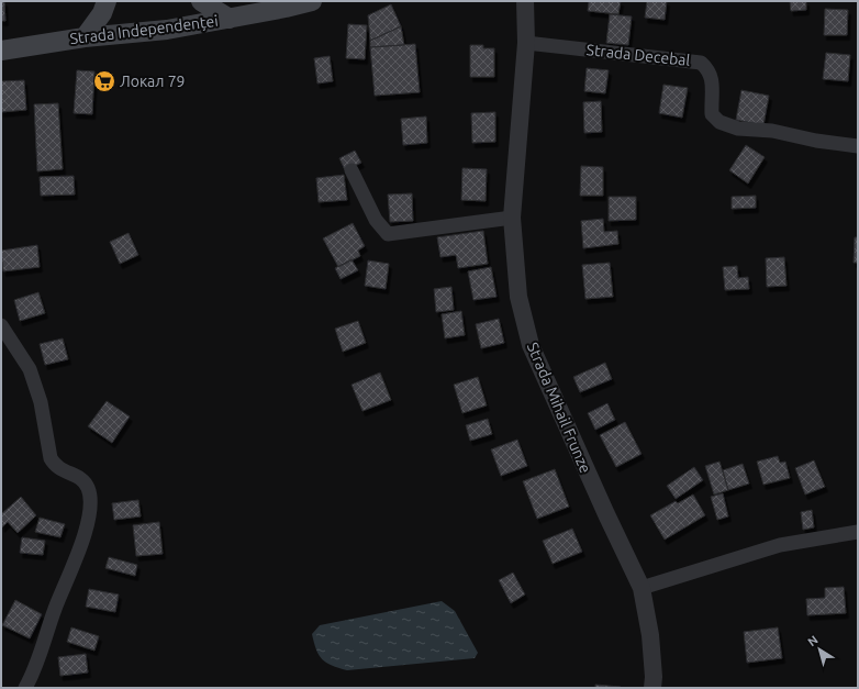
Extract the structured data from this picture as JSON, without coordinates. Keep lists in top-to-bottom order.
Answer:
{
  "streets": {
    "main road": ["Strada Independenței"],
    "street": ["Strada Decebal", "Strada Mihail Frunze"]
  },
  "crossings": [
    ["Strada Decebal", "Strada Mihail Frunze"]
  ],
  "places": {
    "supermarket": ["Локал 79"]
  },
  "north": "top left"
}
